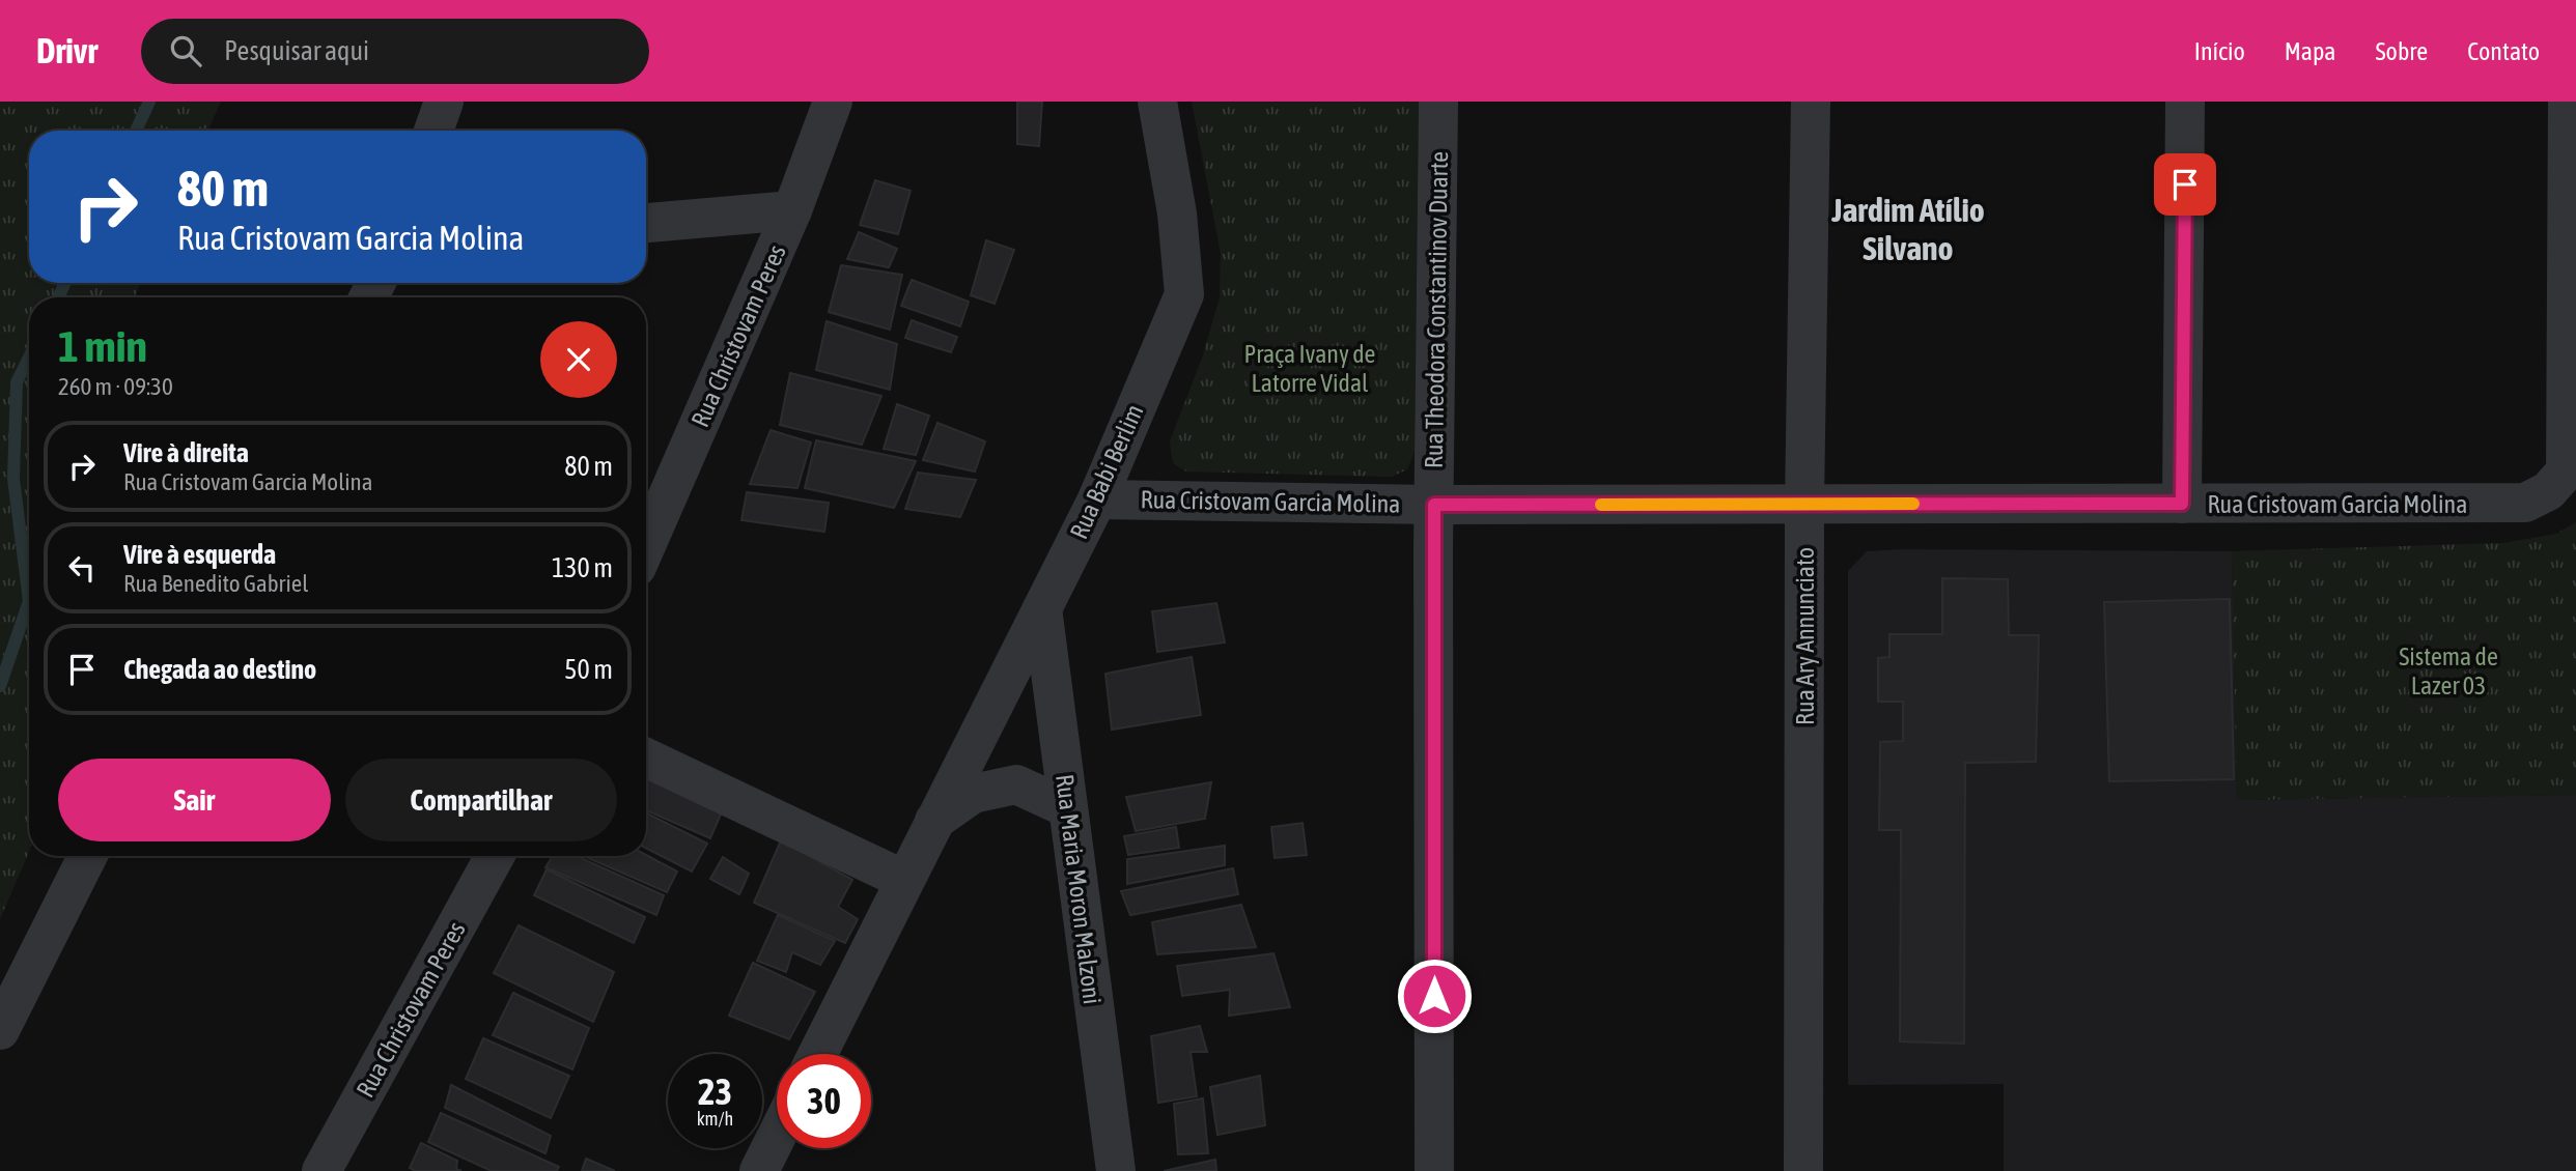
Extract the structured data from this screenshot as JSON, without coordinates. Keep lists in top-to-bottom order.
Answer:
{
  "streets": {
    "street": [
      "Rua Theodora Constantinov Duarte",
      "Rua Christovam Peres",
      "Rua Babi Berlim",
      "Rua Cristovam Garcia Molina",
      "Rua Ary Annunciato",
      "Rua Maria Moron Malzoni"
    ]
  },
  "crossings": [
    ["Rua Theodora Constantinov Duarte", "Rua Cristovam Garcia Molina"],
    ["Rua Babi Berlim", "Rua Cristovam Garcia Molina"],
    ["Rua Babi Berlim", "Rua Maria Moron Malzoni"],
    ["Rua Cristovam Garcia Molina", "Rua Ary Annunciato"]
  ],
  "districts": ["Jardim Atílio Silvano"],
  "parks": ["Praça Ivany de Latorre Vidal", "Sistema de Lazer 03"],
  "page": {
    "header": "Drivr",
    "search": "Pesquisar aqui",
    "nav": [
      "Início",
      "Mapa",
      "Sobre",
      "Contato"
    ],
    "turn": ["80 m", "Rua Cristovam Garcia Molina"],
    "heading": ["1 min", "260 m · 09:30"],
    "list": [
      {
        "name": "Vire à direita",
        "note": "Rua Cristovam Garcia Molina",
        "value": "80 m"
      },
      {
        "name": "Vire à esquerda",
        "note": "Rua Benedito Gabriel",
        "value": "130 m"
      },
      {
        "name": "Chegada ao destino",
        "value": "50 m"
      }
    ],
    "buttons": ["Sair", "Compartilhar"],
    "speed": "23 km/h",
    "limit": "30"
  }
}
